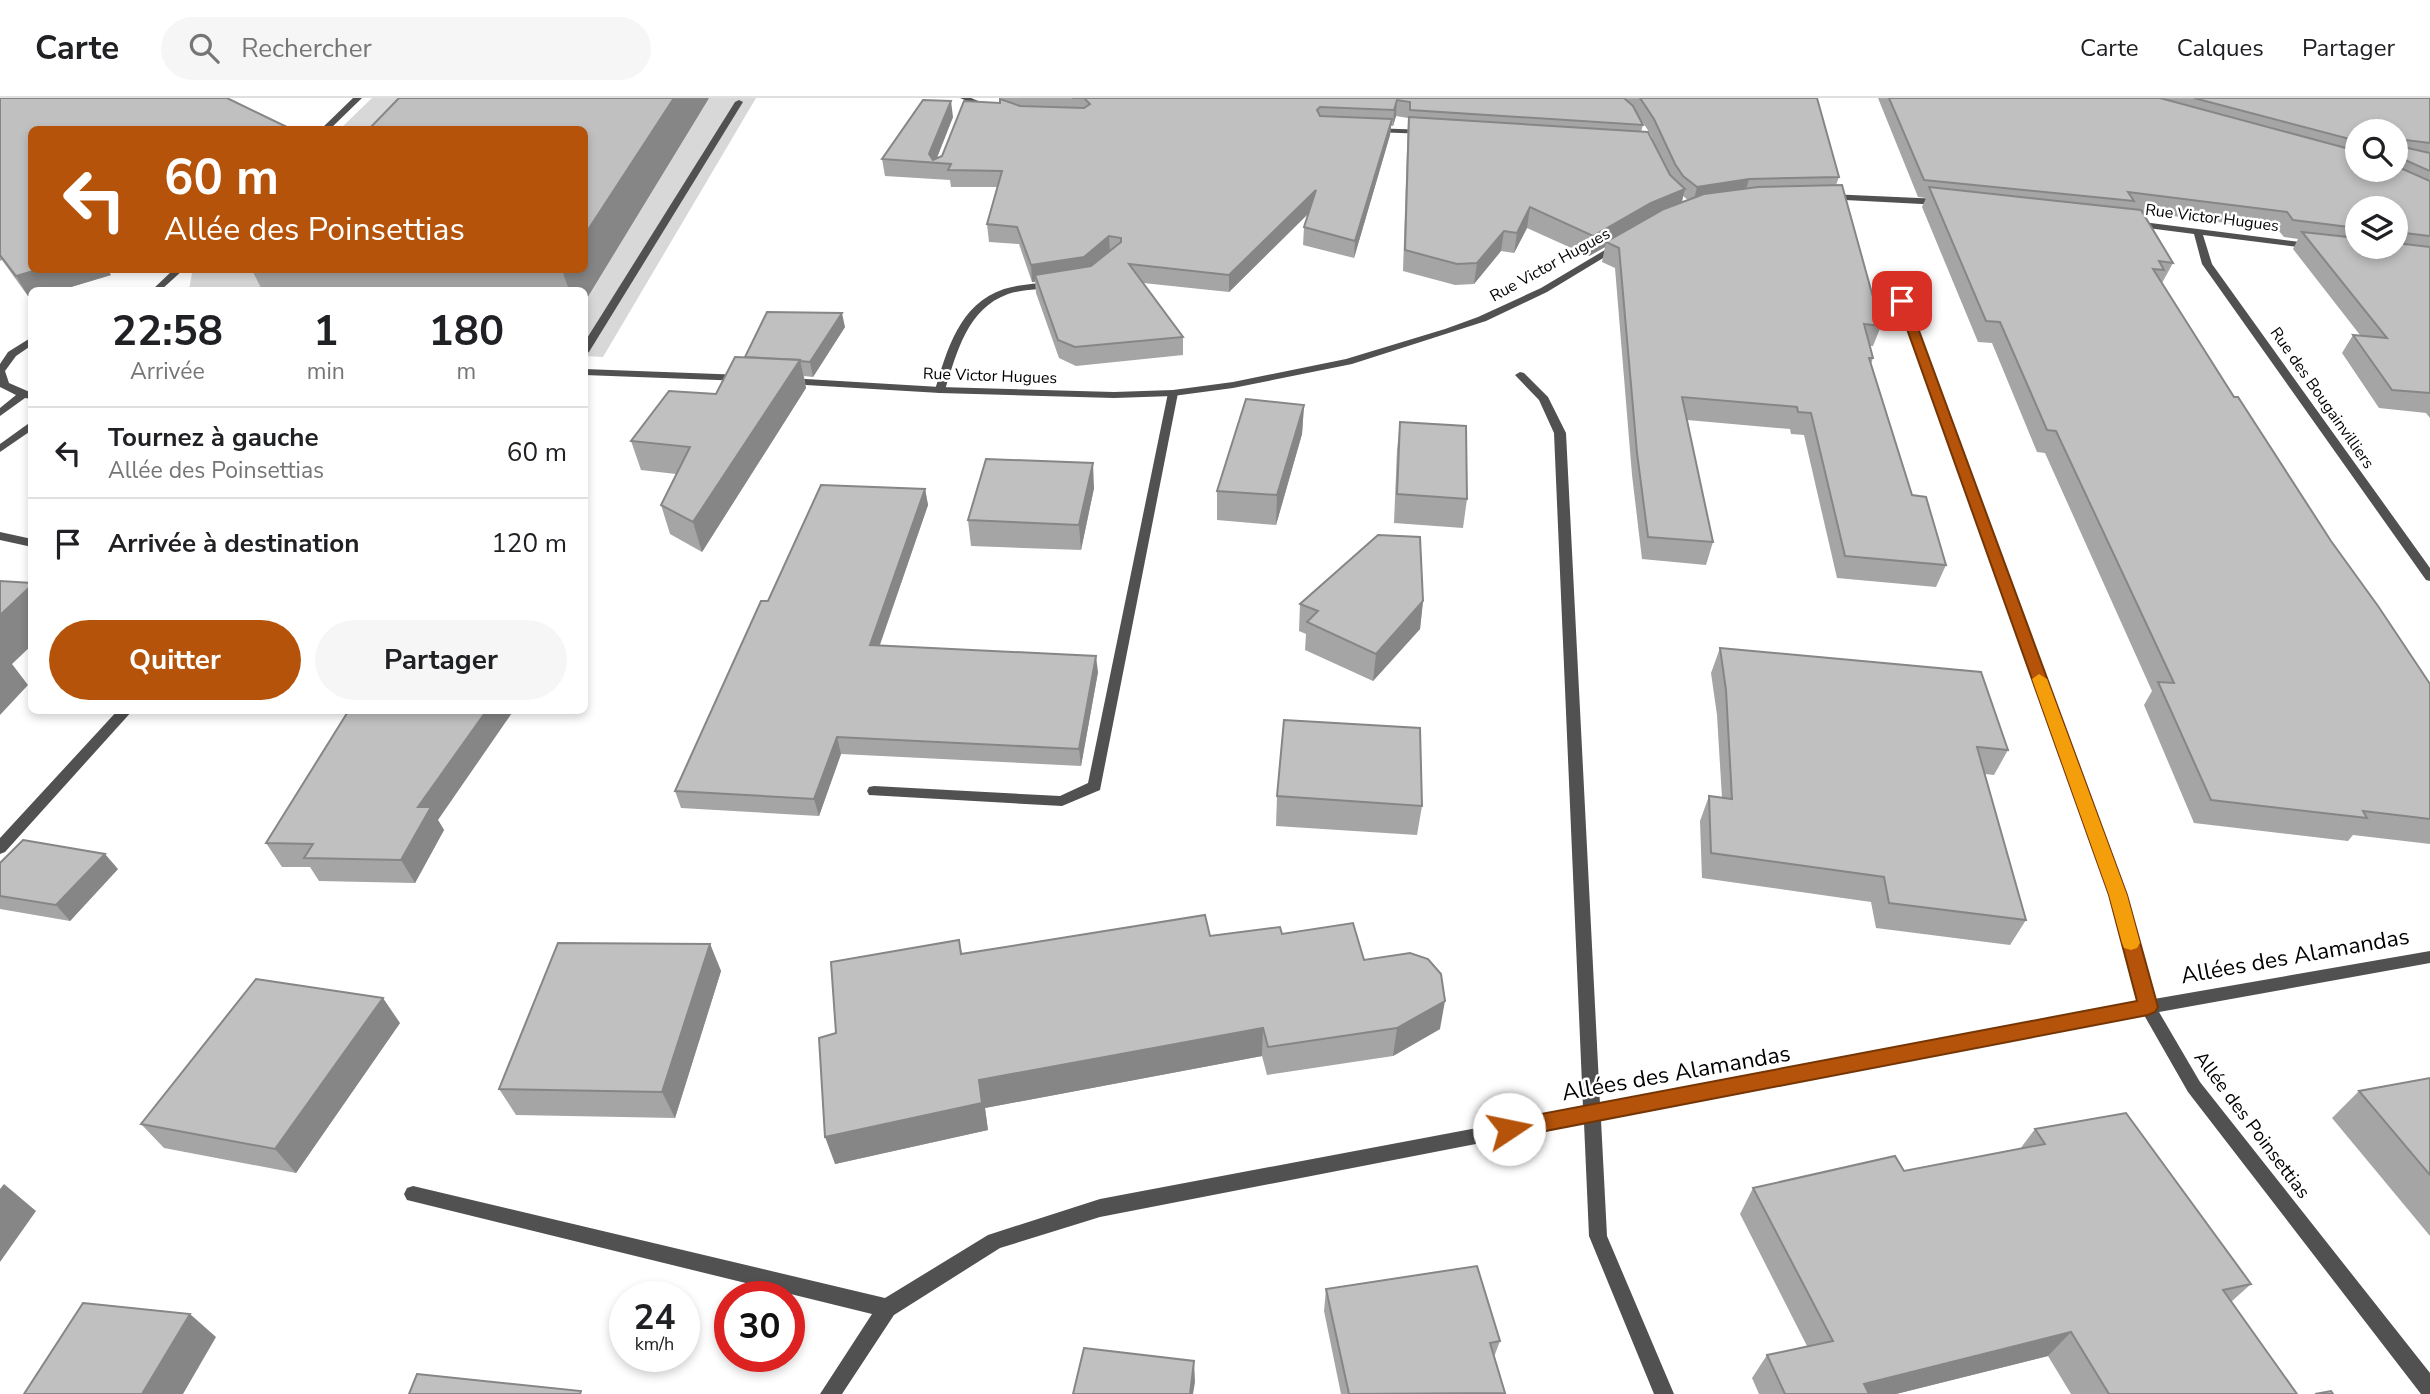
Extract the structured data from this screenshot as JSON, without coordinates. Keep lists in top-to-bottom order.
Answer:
{
  "streets": {
    "street": [
      "Rue Victor Hugues",
      "Rue des Bougainvilliers",
      "Allées des Alamandas",
      "Allée des Poinsettias"
    ]
  },
  "crossings": [
    ["Rue Victor Hugues", "Rue des Bougainvilliers"],
    ["Allées des Alamandas", "Allée des Poinsettias"]
  ],
  "page": {
    "header": "Carte",
    "search": "Rechercher",
    "nav": ["Carte", "Calques", "Partager"],
    "turn": ["60 m", "Allée des Poinsettias"],
    "eta": [
      "22:58",
      "Arrivée",
      "1",
      "min",
      "180",
      "m"
    ],
    "list": [
      {
        "name": "Tournez à gauche",
        "note": "Allée des Poinsettias",
        "value": "60 m"
      },
      {
        "name": "Arrivée à destination",
        "value": "120 m"
      }
    ],
    "buttons": ["Quitter", "Partager"],
    "speed": "24 km/h",
    "limit": "30"
  }
}
